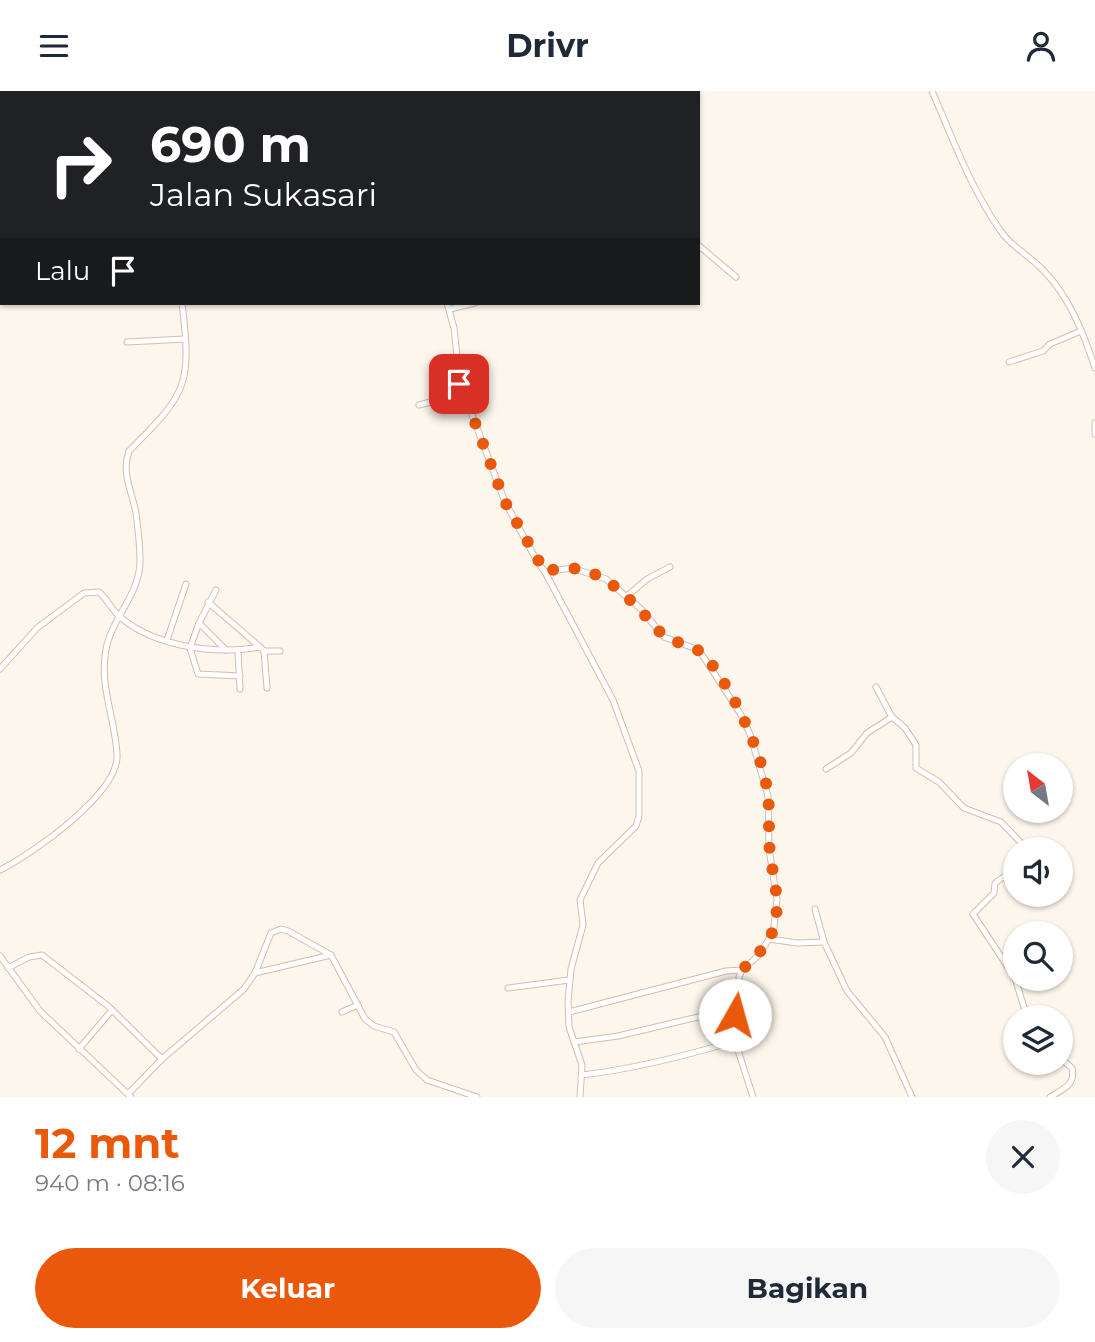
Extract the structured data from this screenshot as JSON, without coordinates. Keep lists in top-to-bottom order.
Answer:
{
  "north": "top left",
  "page": {
    "header": "Drivr",
    "turn": ["690 m", "Jalan Sukasari"],
    "then": "Lalu",
    "heading": ["12 mnt", "940 m · 08:16"],
    "buttons": ["Keluar", "Bagikan"]
  }
}
